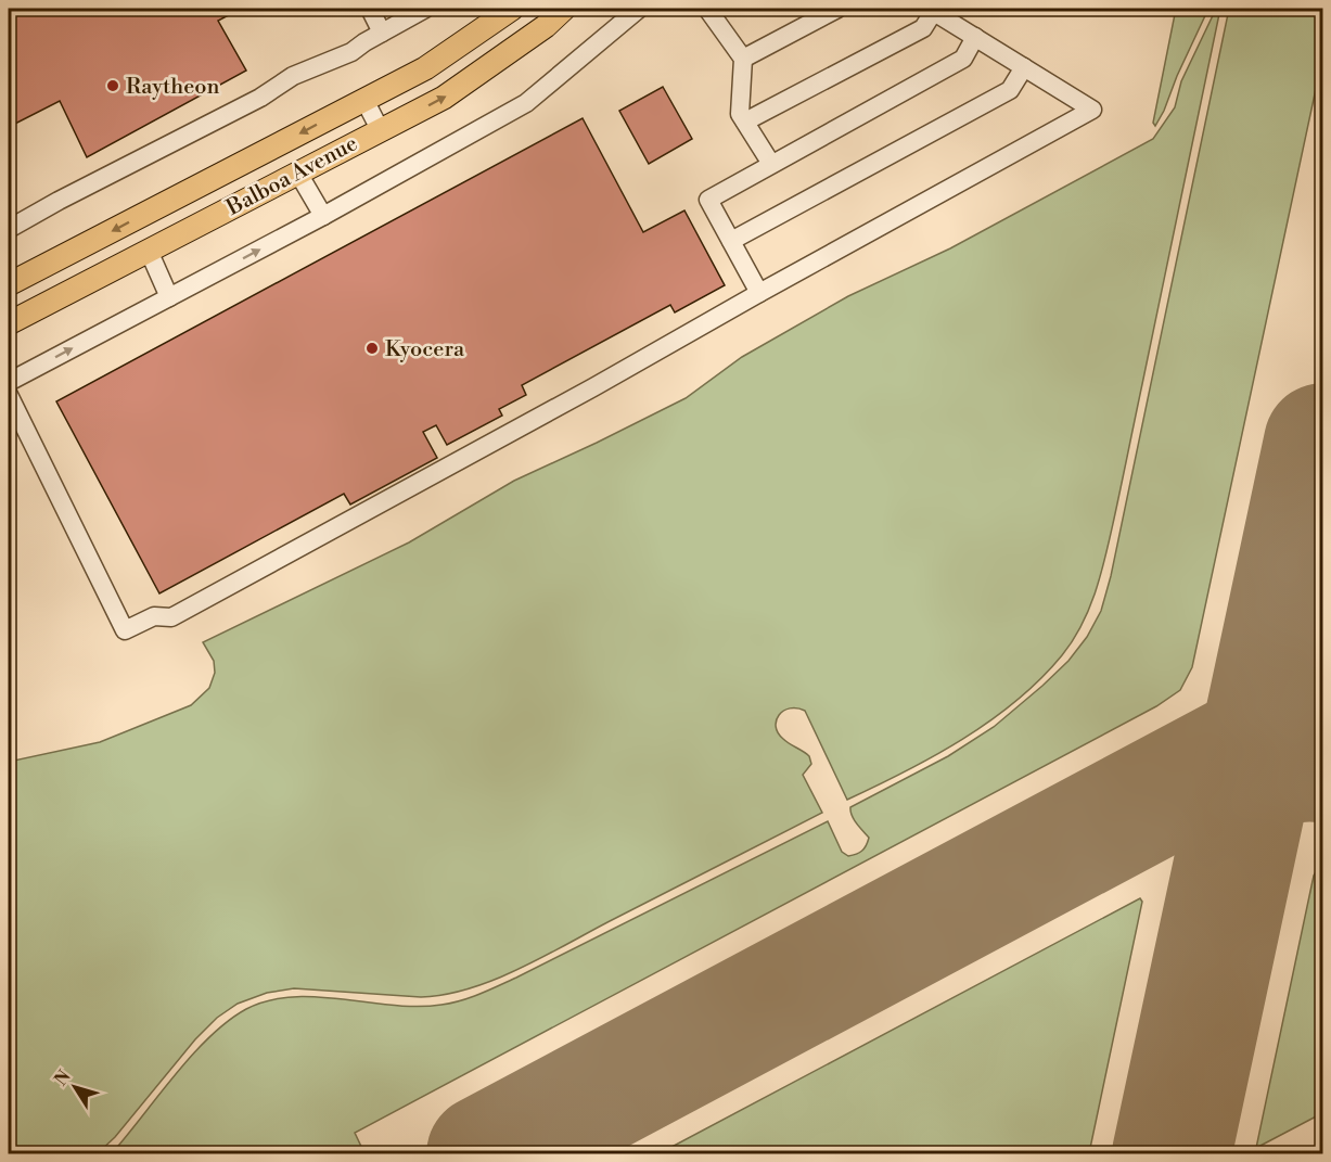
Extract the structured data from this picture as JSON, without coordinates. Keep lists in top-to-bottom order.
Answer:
{
  "streets": {
    "main road": ["Balboa Avenue"]
  },
  "places": ["Raytheon", "Kyocera"],
  "north": "top left"
}
